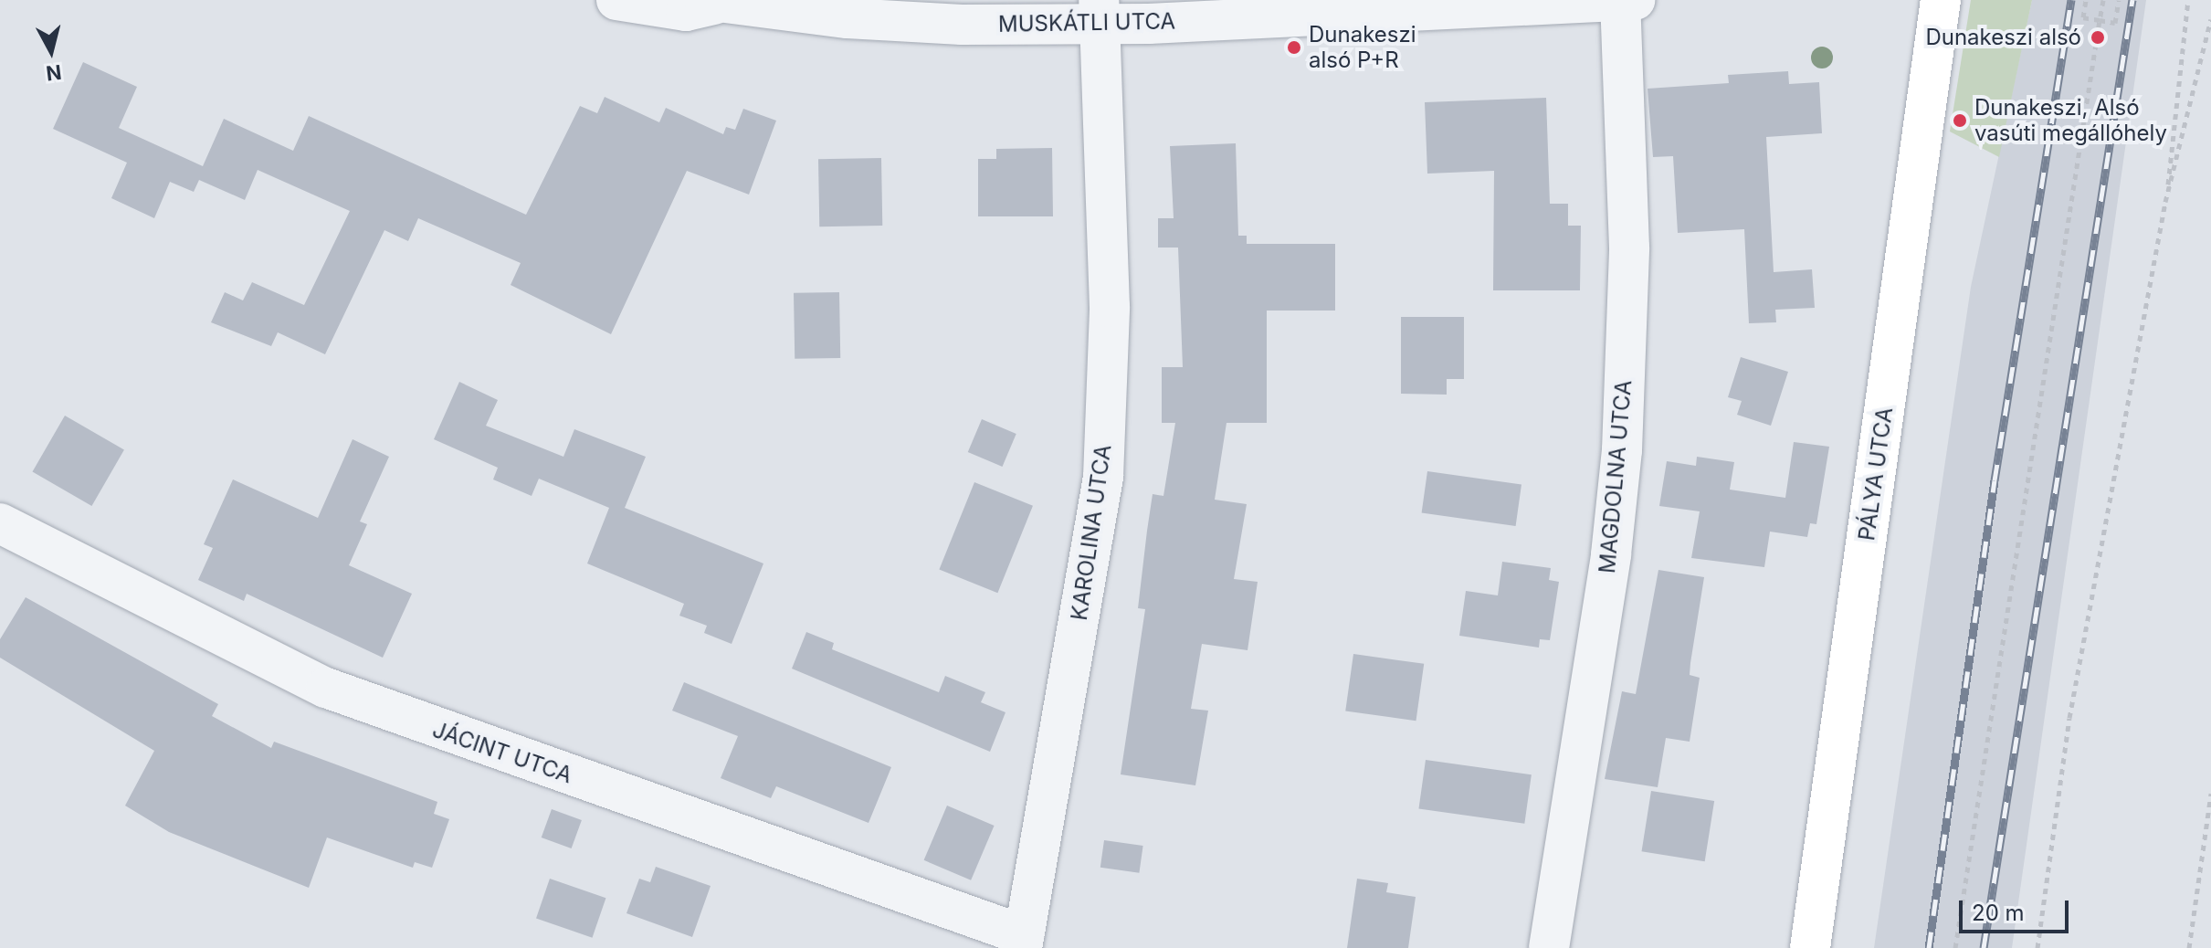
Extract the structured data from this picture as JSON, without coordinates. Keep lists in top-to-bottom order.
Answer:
{
  "streets": {
    "street": [
      "MUSKÁTLI UTCA",
      "PÁLYA UTCA",
      "MAGDOLNA UTCA",
      "KAROLINA UTCA",
      "JÁCINT UTCA"
    ]
  },
  "crossings": [
    ["MUSKÁTLI UTCA", "MAGDOLNA UTCA"],
    ["MUSKÁTLI UTCA", "KAROLINA UTCA"],
    ["KAROLINA UTCA", "JÁCINT UTCA"]
  ],
  "places": ["Dunakeszi alsó", "Dunakeszi alsó P+R", "Dunakeszi, Alsó vasúti megállóhely"],
  "scale_bar": "20 m",
  "north": "bottom"
}
